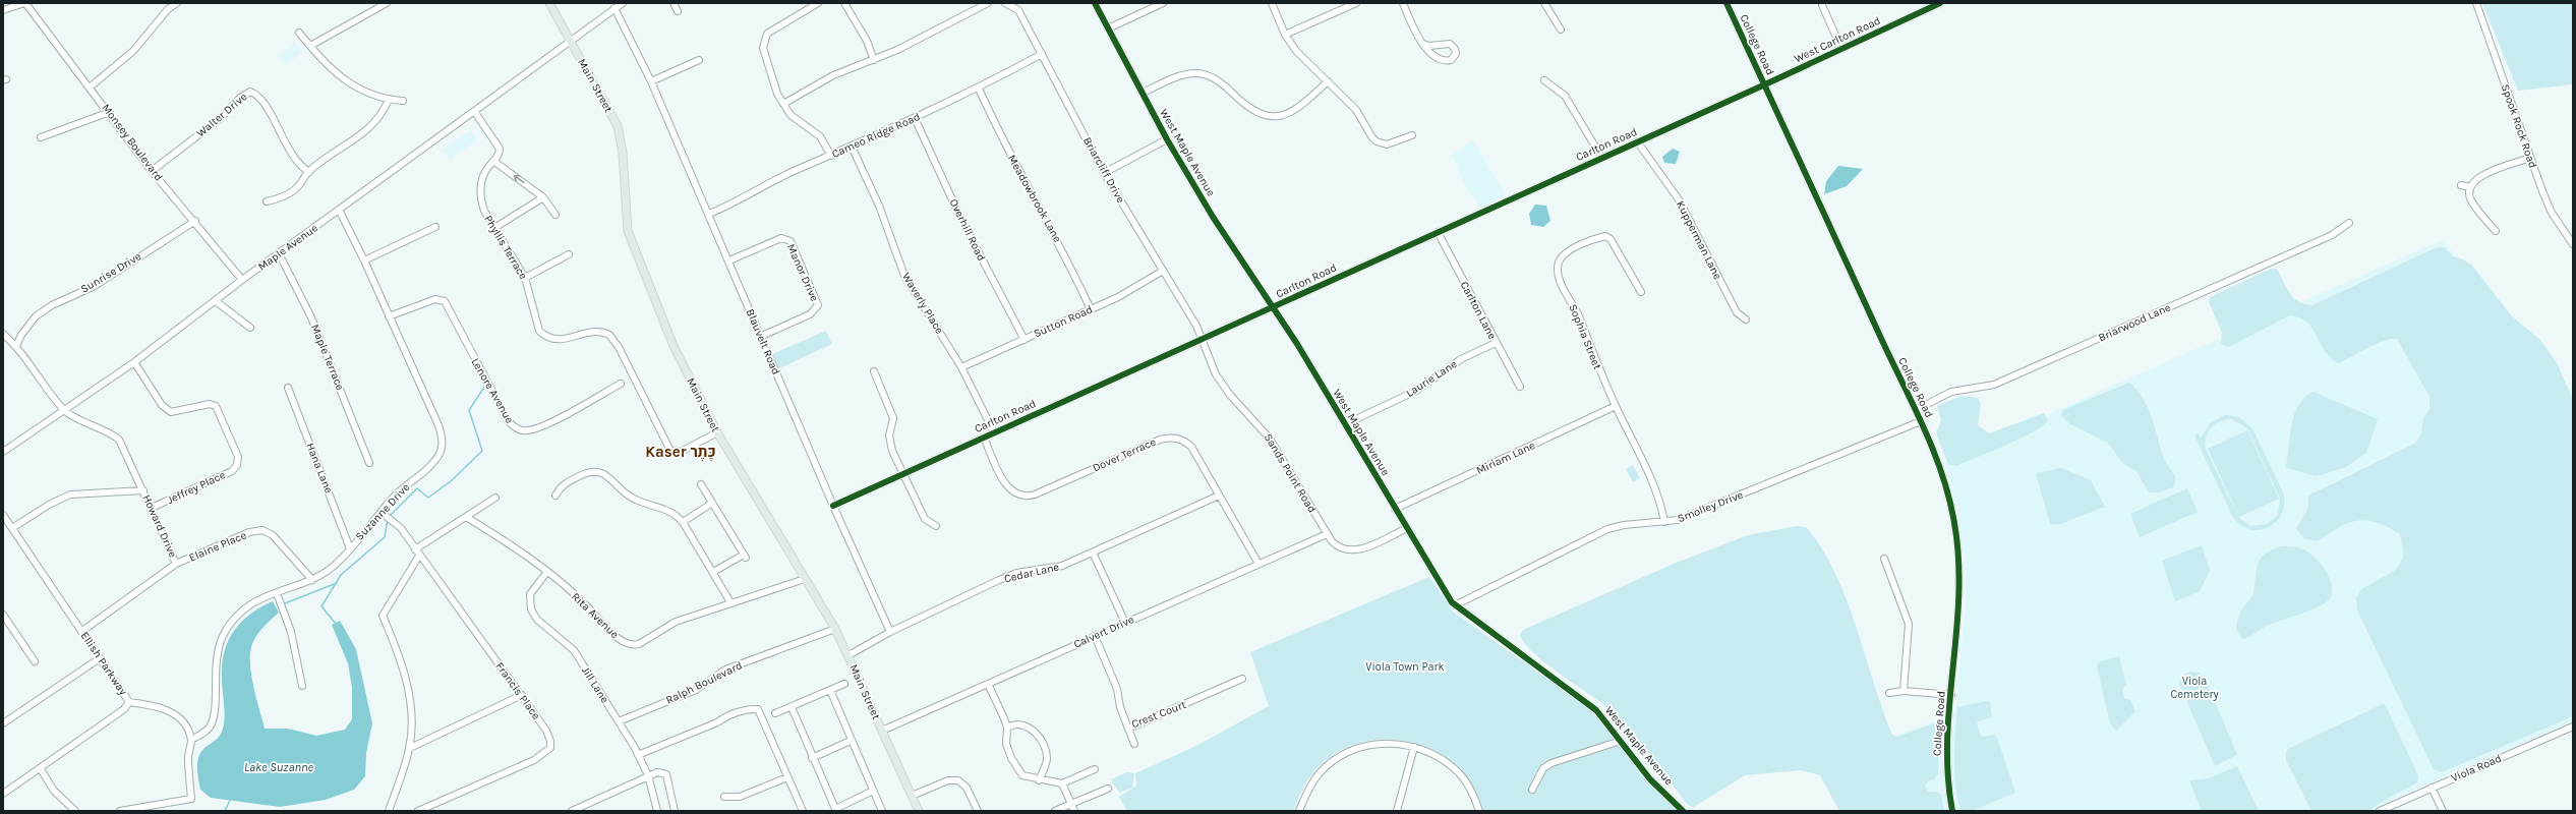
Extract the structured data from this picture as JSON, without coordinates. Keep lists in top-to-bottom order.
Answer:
{
  "streets": {
    "main road": ["Main Street"],
    "street": [
      "West Carlton Road",
      "College Road",
      "Walter Drive",
      "Spook Rock Road",
      "Cameo Ridge Road",
      "Monsey Boulevard",
      "Carlton Road",
      "West Maple Avenue",
      "Briarcliff Drive",
      "Meadowbrook Lane",
      "Overhill Road",
      "Kupperman Lane",
      "Maple Avenue",
      "Phyllis Terrace",
      "Sunrise Drive",
      "Manor Drive",
      "Waverly Place",
      "Carlton Lane",
      "Sutton Road",
      "Briarwood Lane",
      "Sophia Street",
      "Blauvelt Road",
      "Maple Terrace",
      "Laurie Lane",
      "Lenore Avenue",
      "Dover Terrace",
      "Miriam Lane",
      "Hana Lane",
      "Sands Point Road",
      "Jeffrey Place",
      "Smolley Drive",
      "Suzanne Drive",
      "Howard Drive",
      "Elaine Place",
      "Cedar Lane",
      "Rita Avenue",
      "Calvert Drive",
      "Ellish Parkway",
      "Ralph Boulevard",
      "Jill Lane",
      "Francis Place",
      "Crest Court",
      "Viola Road"
    ]
  },
  "crossings": [
    ["West Carlton Road", "College Road"],
    ["West Carlton Road", "Carlton Road"],
    ["College Road", "Carlton Road"],
    ["College Road", "Briarwood Lane"],
    ["College Road", "Smolley Drive"],
    ["Main Street", "Maple Avenue"],
    ["Main Street", "Phyllis Terrace"],
    ["Main Street", "Rita Avenue"],
    ["Main Street", "Calvert Drive"],
    ["Main Street", "Ralph Boulevard"],
    ["Walter Drive", "Monsey Boulevard"],
    ["Cameo Ridge Road", "Briarcliff Drive"],
    ["Cameo Ridge Road", "Meadowbrook Lane"],
    ["Cameo Ridge Road", "Overhill Road"],
    ["Cameo Ridge Road", "Waverly Place"],
    ["Cameo Ridge Road", "Blauvelt Road"],
    ["Monsey Boulevard", "Maple Avenue"],
    ["Monsey Boulevard", "Sunrise Drive"],
    ["Carlton Road", "West Maple Avenue"],
    ["Carlton Road", "Briarcliff Drive"],
    ["Carlton Road", "Kupperman Lane"],
    ["Carlton Road", "Waverly Place"],
    ["Carlton Road", "Carlton Lane"],
    ["Carlton Road", "Blauvelt Road"],
    ["Carlton Road", "Dover Terrace"],
    ["Carlton Road", "Sands Point Road"],
    ["West Maple Avenue", "Laurie Lane"],
    ["West Maple Avenue", "Miriam Lane"],
    ["West Maple Avenue", "Sands Point Road"],
    ["West Maple Avenue", "Smolley Drive"],
    ["Briarcliff Drive", "Sutton Road"],
    ["Briarcliff Drive", "Sands Point Road"],
    ["Meadowbrook Lane", "Sutton Road"],
    ["Overhill Road", "Sutton Road"],
    ["Maple Avenue", "Phyllis Terrace"],
    ["Maple Avenue", "Maple Terrace"],
    ["Maple Avenue", "Jeffrey Place"],
    ["Maple Avenue", "Suzanne Drive"],
    ["Maple Avenue", "Howard Drive"],
    ["Manor Drive", "Blauvelt Road"],
    ["Waverly Place", "Sutton Road"],
    ["Carlton Lane", "Laurie Lane"],
    ["Sophia Street", "Miriam Lane"],
    ["Sophia Street", "Smolley Drive"],
    ["Blauvelt Road", "Cedar Lane"],
    ["Lenore Avenue", "Suzanne Drive"],
    ["Dover Terrace", "Cedar Lane"],
    ["Dover Terrace", "Calvert Drive"],
    ["Hana Lane", "Suzanne Drive"],
    ["Sands Point Road", "Calvert Drive"],
    ["Jeffrey Place", "Howard Drive"],
    ["Suzanne Drive", "Elaine Place"],
    ["Suzanne Drive", "Francis Place"],
    ["Howard Drive", "Elaine Place"],
    ["Howard Drive", "Ellish Parkway"],
    ["Rita Avenue", "Jill Lane"],
    ["Calvert Drive", "Crest Court"],
    ["Ralph Boulevard", "Jill Lane"]
  ],
  "districts": ["Kaser כֶּתֶר"],
  "water": ["Lake Suzanne"],
  "parks": ["Viola Town Park", "Viola Cemetery"]
}
